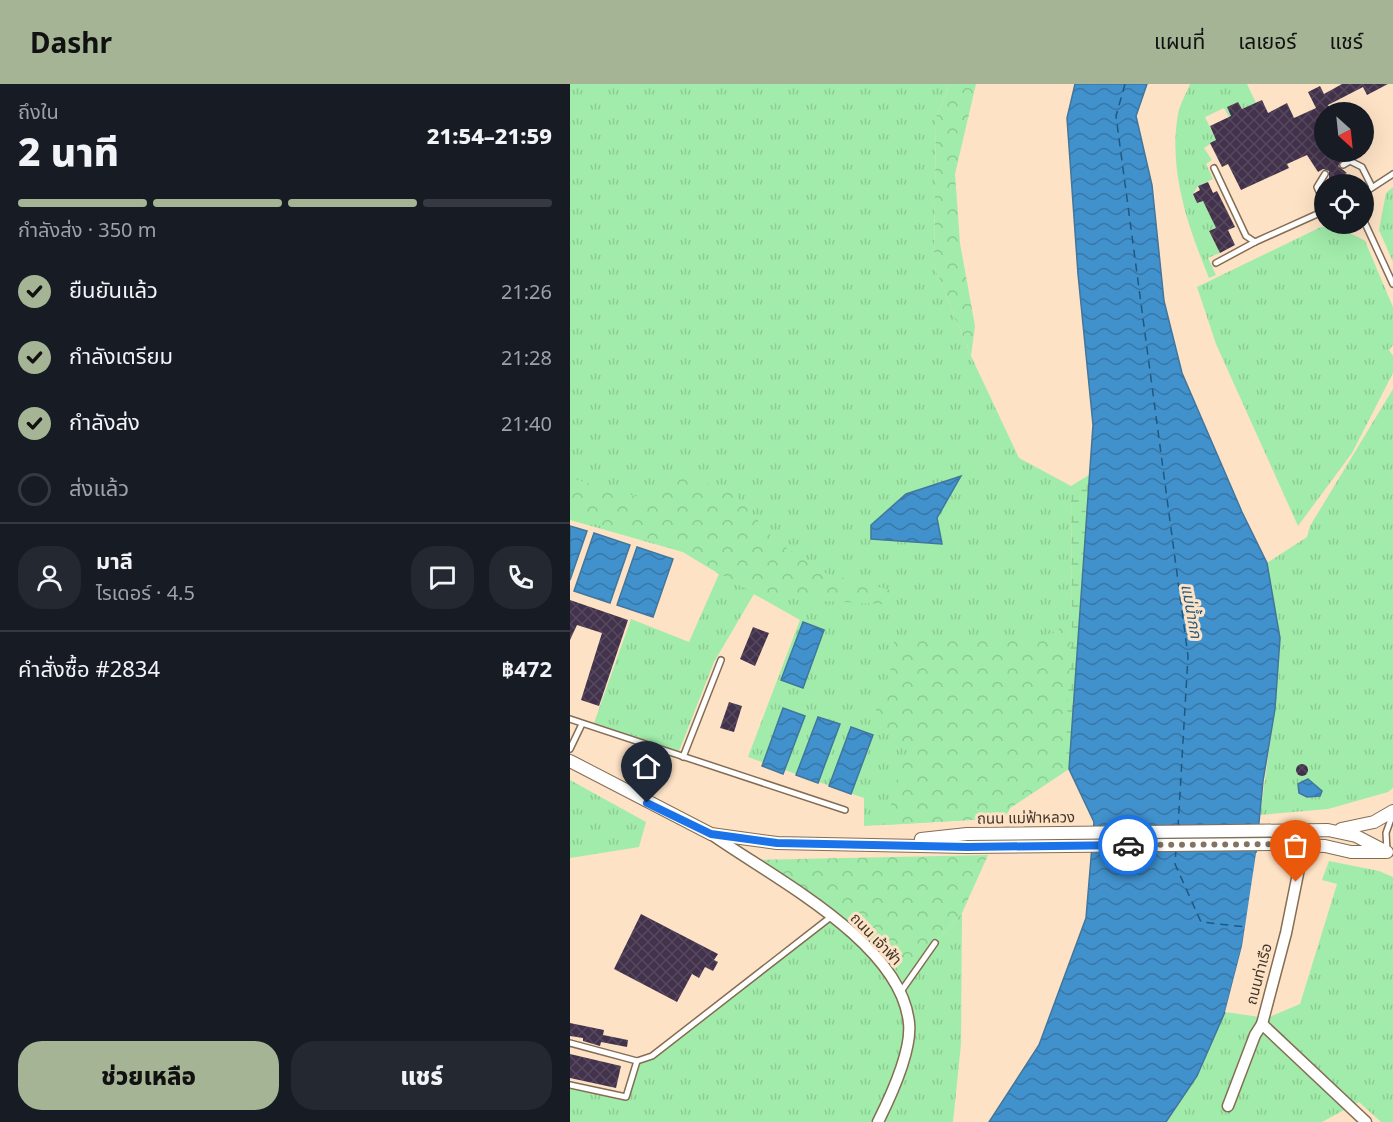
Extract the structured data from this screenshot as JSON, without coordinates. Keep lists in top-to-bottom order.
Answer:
{
  "streets": {
    "street": ["ถนน แม่ฟ้าหลวง", "ถนน เจ้าฟ้า", "ถนนท่าเรือ"]
  },
  "crossings": [
    ["ถนน แม่ฟ้าหลวง", "ถนน เจ้าฟ้า"],
    ["ถนน แม่ฟ้าหลวง", "ถนนท่าเรือ"]
  ],
  "water": ["แม่น้ำกก"],
  "north": "bottom right",
  "page": {
    "header": "Dashr",
    "nav": ["แผนที่", "เลเยอร์", "แชร์"],
    "heading": ["2 นาที", "ถึงใน", "21:54–21:59"],
    "panel": [
      "มาลี",
      "ไรเดอร์ · 4.5",
      "คำสั่งซื้อ #2834",
      "฿472"
    ],
    "bar": "กำลังส่ง · 350 m",
    "list": [
      ["ยืนยันแล้ว", "21:26"],
      ["กำลังเตรียม", "21:28"],
      ["กำลังส่ง", "21:40"],
      "ส่งแล้ว"
    ],
    "buttons": ["ช่วยเหลือ", "แชร์"]
  }
}
